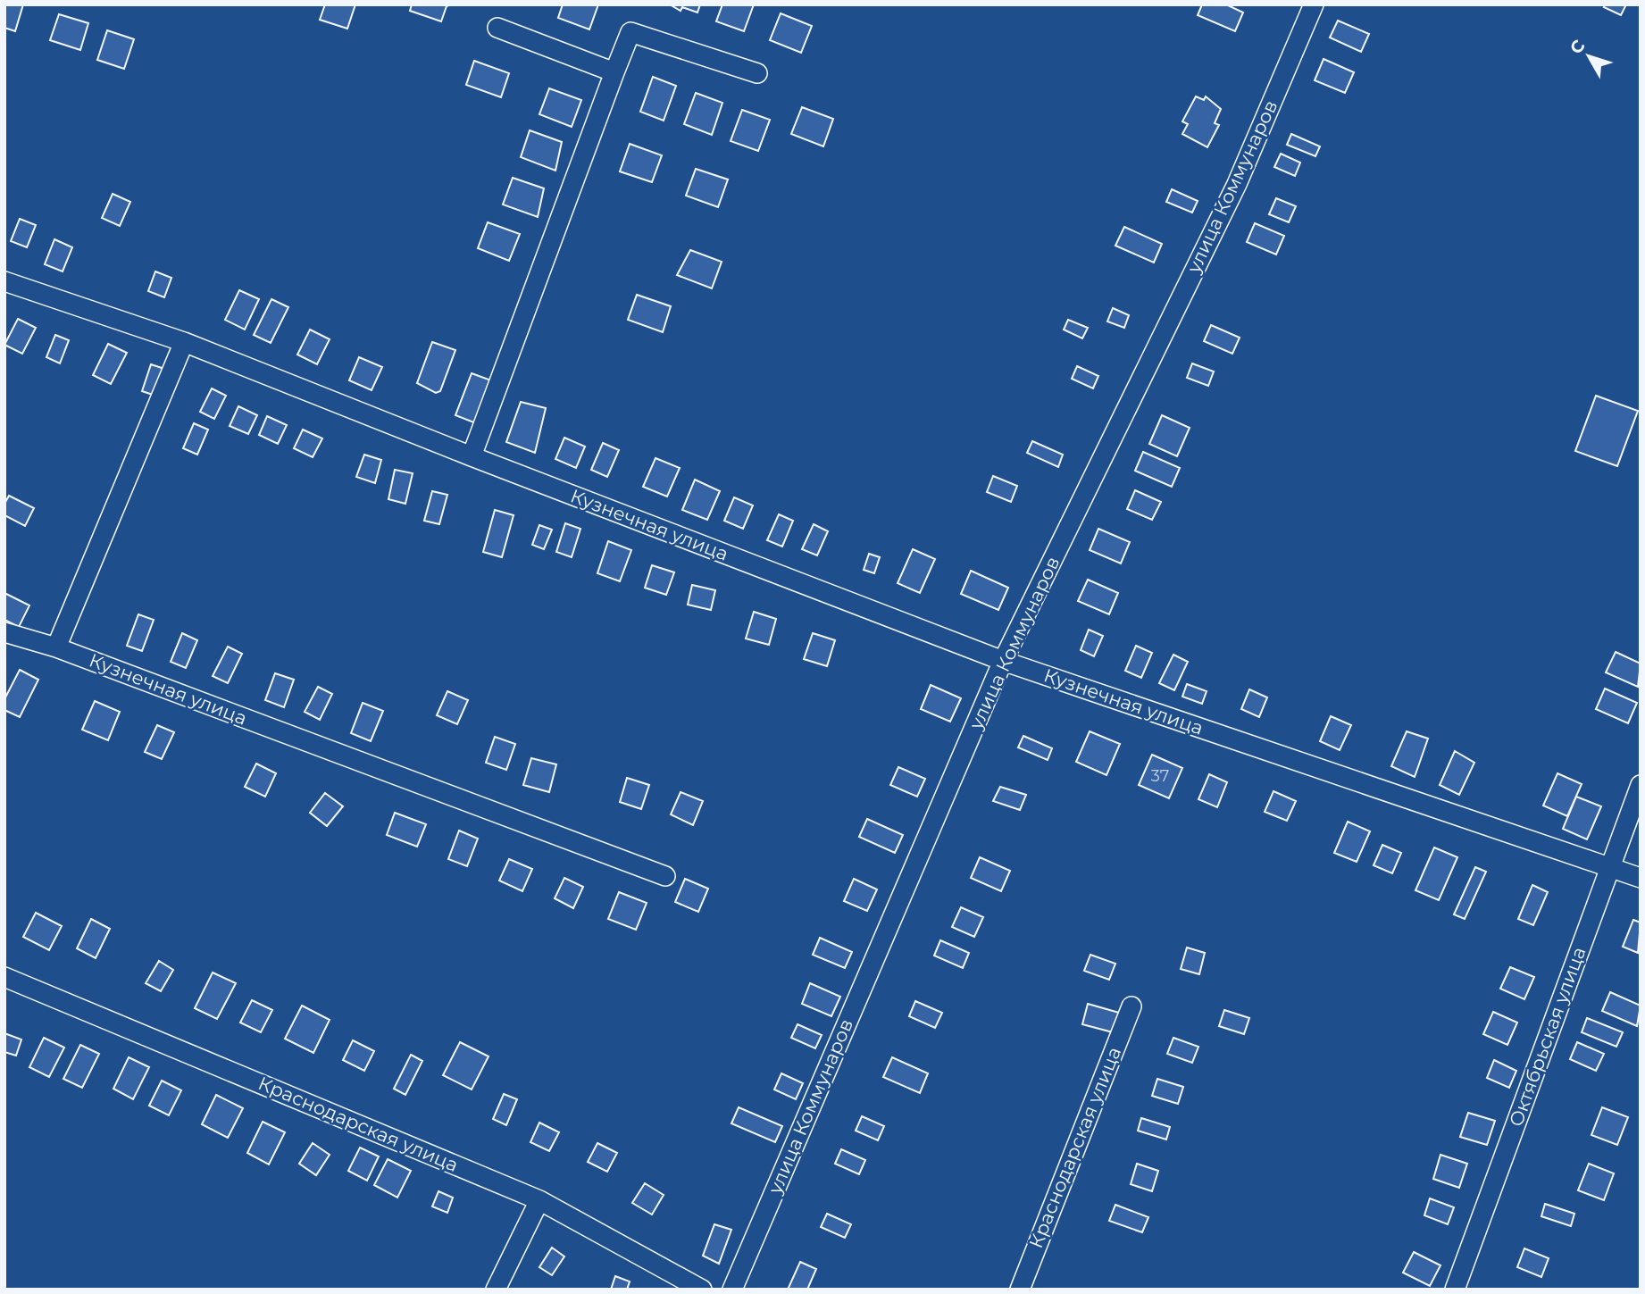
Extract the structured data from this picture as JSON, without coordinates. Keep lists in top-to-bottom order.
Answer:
{
  "streets": {
    "street": [
      "улица Коммунаров",
      "Кузнечная улица",
      "Октябрьская улица",
      "Краснодарская улица"
    ]
  },
  "crossings": [
    ["улица Коммунаров", "Кузнечная улица"],
    ["Кузнечная улица", "Октябрьская улица"]
  ],
  "house_numbers": ["37"],
  "north": "top left"
}
